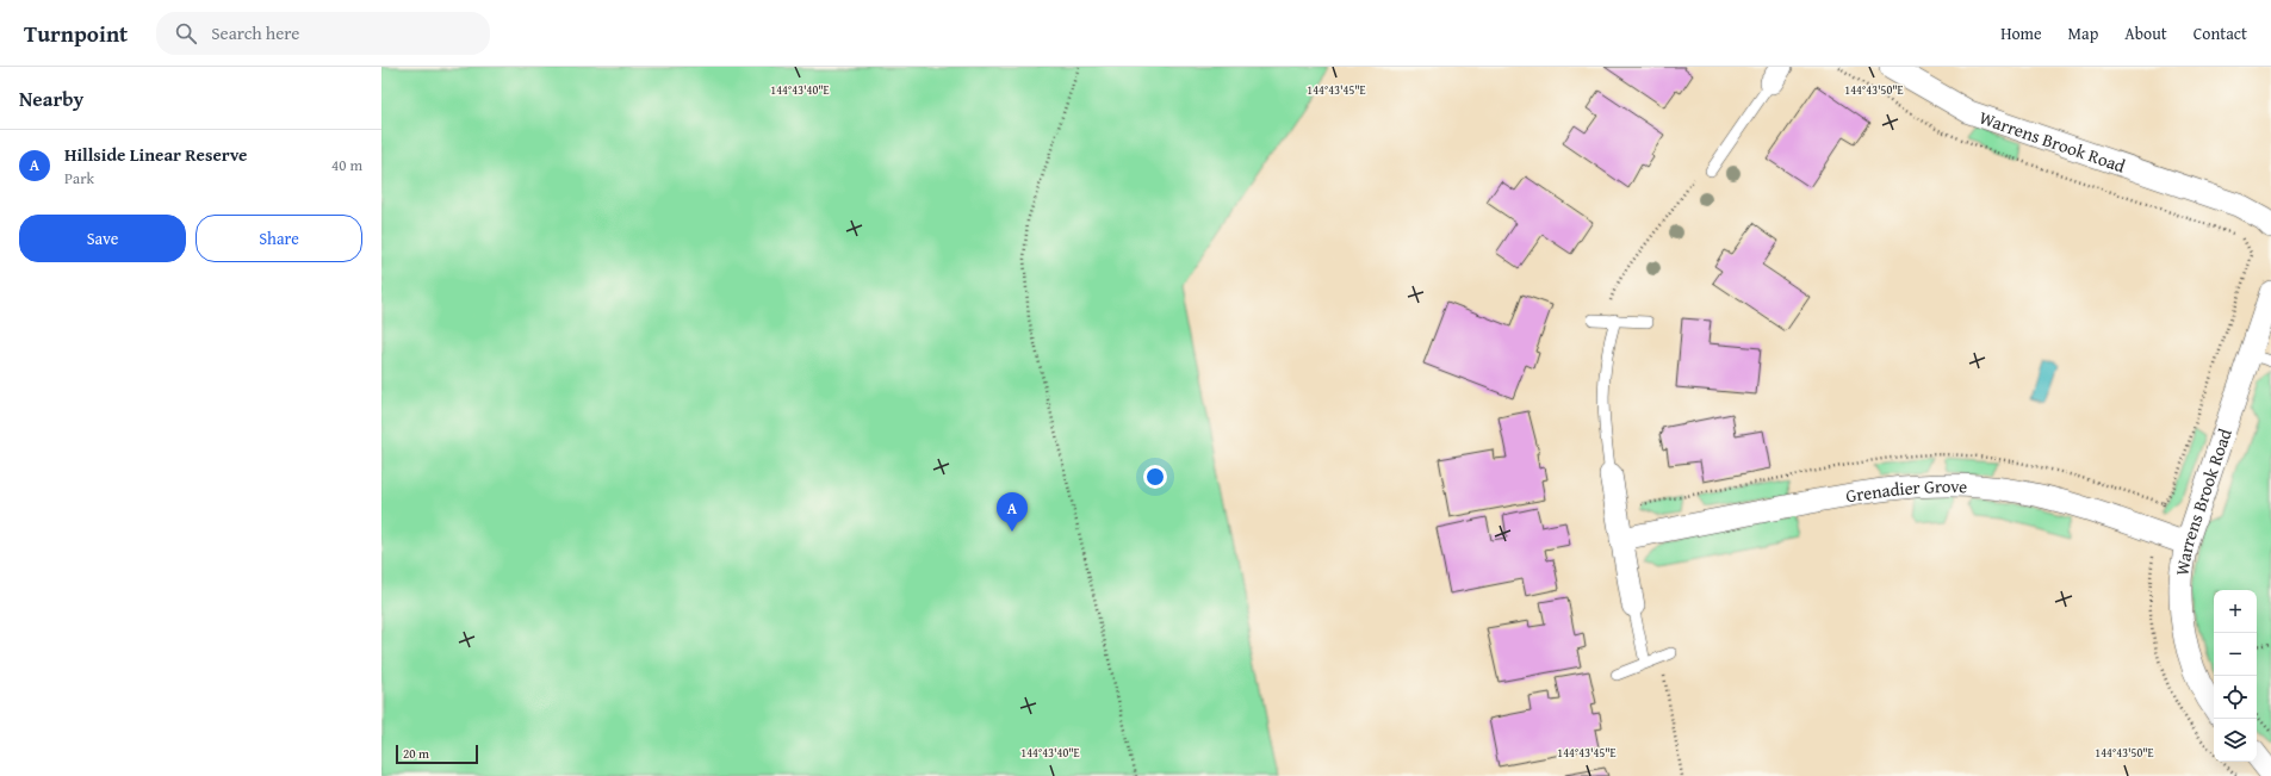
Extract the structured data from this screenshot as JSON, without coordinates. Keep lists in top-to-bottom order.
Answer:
{
  "streets": {
    "street": ["Warrens Brook Road", "Grenadier Grove"]
  },
  "crossings": [
    ["Warrens Brook Road", "Grenadier Grove"]
  ],
  "scale_bar": "20 m",
  "page": {
    "header": "Turnpoint",
    "search": "Search here",
    "nav": [
      "Home",
      "Map",
      "About",
      "Contact"
    ],
    "heading": "Nearby",
    "list": [
      {
        "mark": "A",
        "name": "Hillside Linear Reserve",
        "note": "Park",
        "value": "40 m"
      }
    ],
    "buttons": ["Save", "Share"],
    "pins": "A",
    "map_buttons": ["+", "−"],
    "scale": "20 m"
  },
  "coordinates": ["144°43'40\"E", "144°43'45\"E", "144°43'50\"E"]
}
